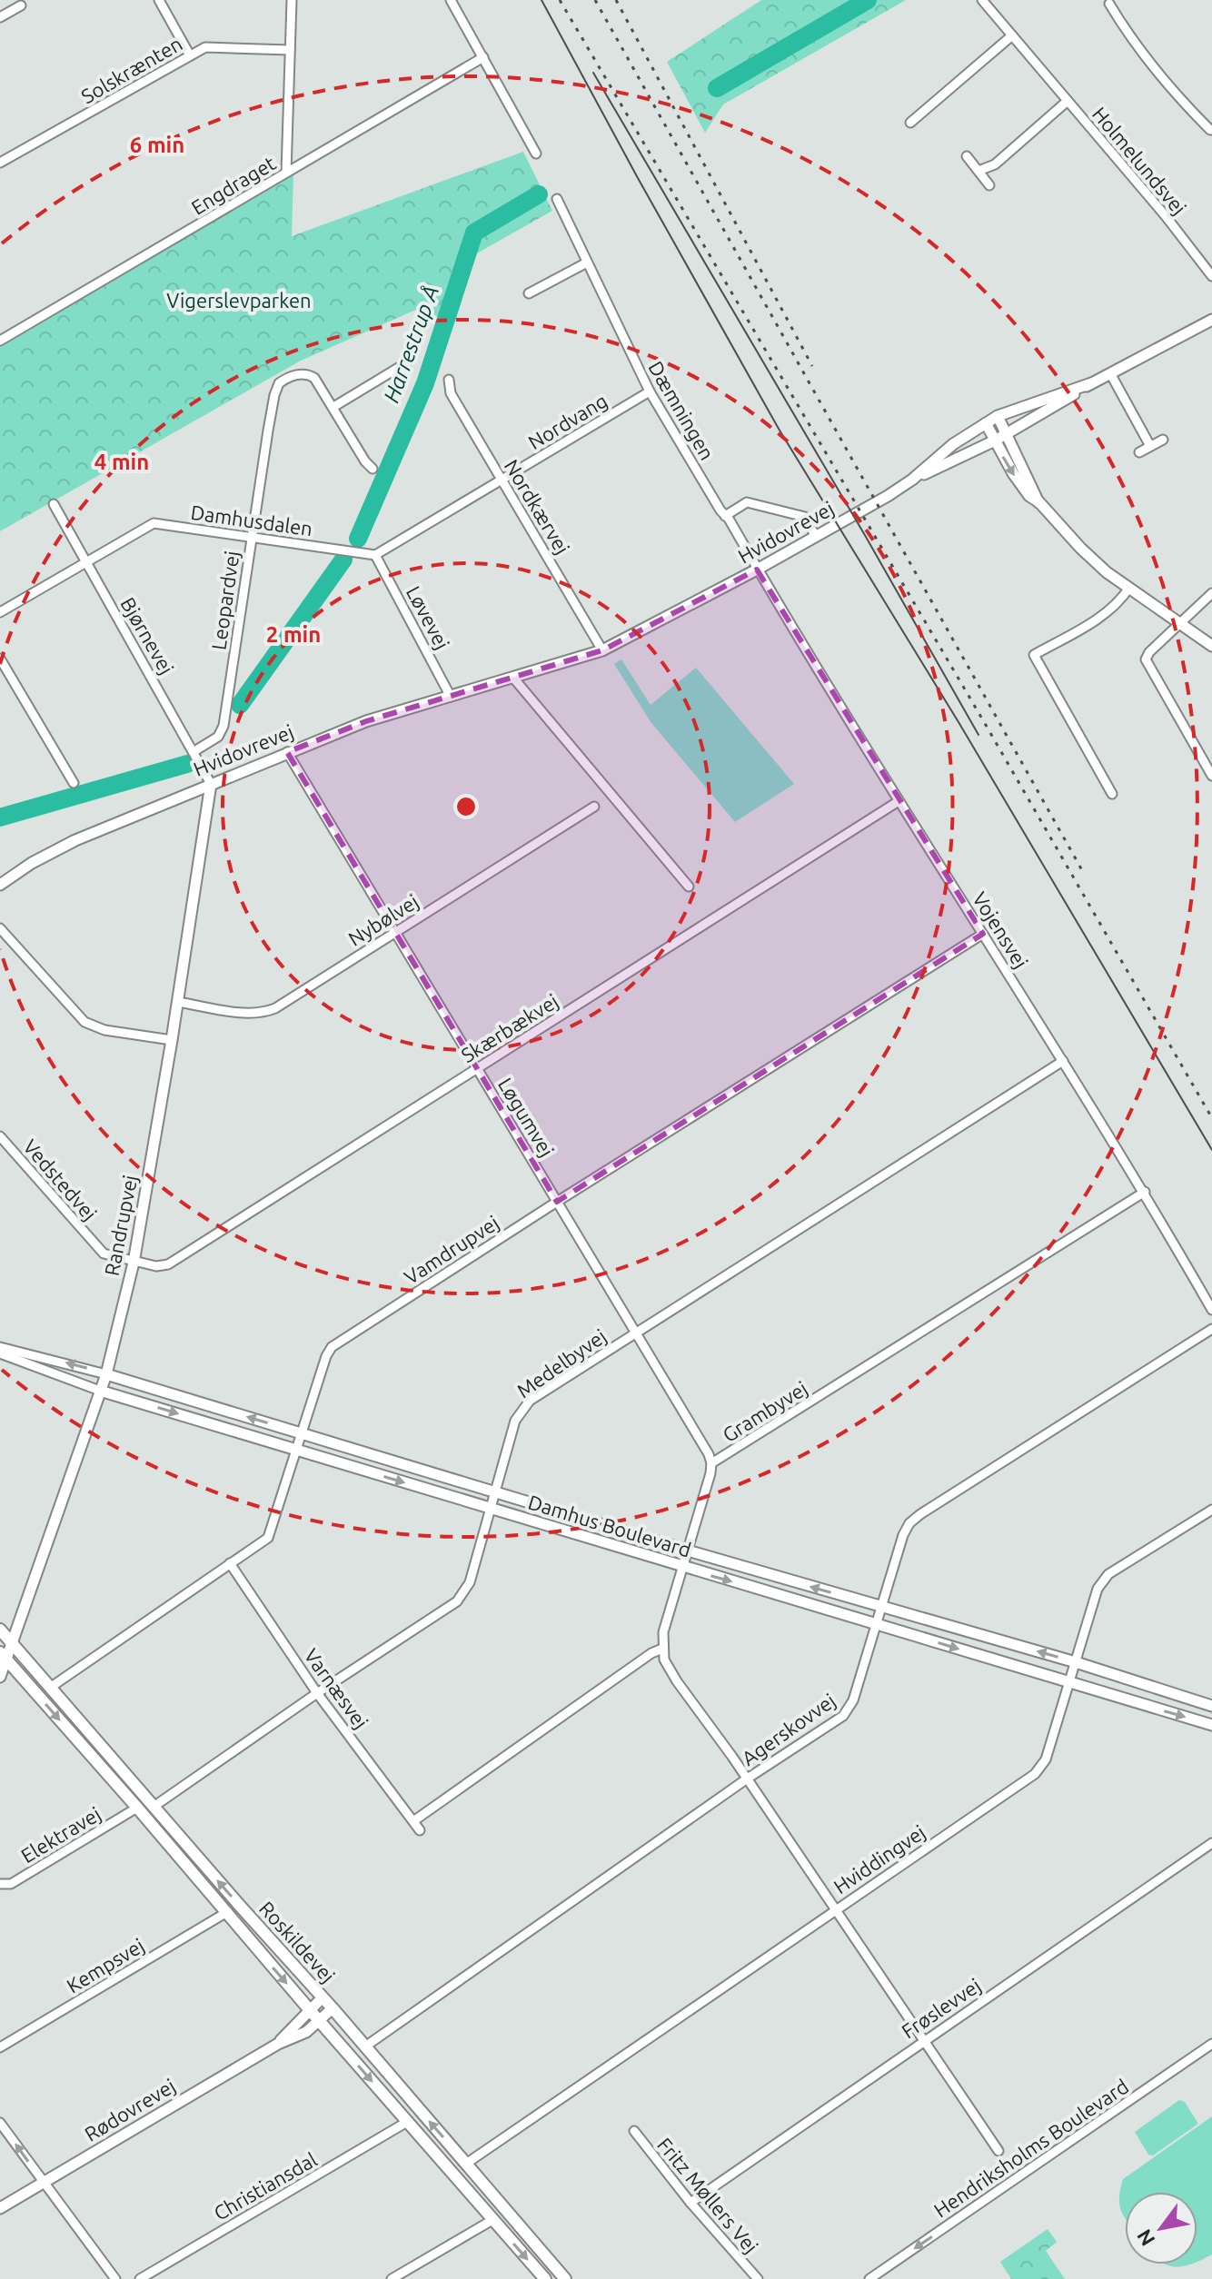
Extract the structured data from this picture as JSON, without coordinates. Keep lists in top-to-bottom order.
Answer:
{
  "streets": {
    "main road": ["Roskildevej"],
    "street": [
      "Solskrænten",
      "Holmelundsvej",
      "Engdraget",
      "Dæmningen",
      "Nordvang",
      "Nordkærvej",
      "Damhusdalen",
      "Hvidovrevej",
      "Leopardvej",
      "Løvevej",
      "Bjørnevej",
      "Nybølvej",
      "Vojensvej",
      "Skærbækvej",
      "Løgumvej",
      "Vedstedvej",
      "Randrupvej",
      "Vamdrupvej",
      "Medelbyvej",
      "Grambyvej",
      "Damhus Boulevard",
      "Varnæsvej",
      "Agerskovvej",
      "Elektravej",
      "Hviddingvej",
      "Kempsvej",
      "Frøslevvej",
      "Rødovrevej",
      "Hendriksholms Boulevard",
      "Christiansdal",
      "Fritz Møllers Vej"
    ]
  },
  "crossings": [
    ["Dæmningen", "Nordvang"],
    ["Dæmningen", "Hvidovrevej"],
    ["Dæmningen", "Vojensvej"],
    ["Nordvang", "Nordkærvej"],
    ["Nordkærvej", "Hvidovrevej"],
    ["Damhusdalen", "Leopardvej"],
    ["Damhusdalen", "Løvevej"],
    ["Damhusdalen", "Bjørnevej"],
    ["Hvidovrevej", "Løvevej"],
    ["Hvidovrevej", "Bjørnevej"],
    ["Hvidovrevej", "Vojensvej"],
    ["Hvidovrevej", "Løgumvej"],
    ["Hvidovrevej", "Randrupvej"],
    ["Leopardvej", "Bjørnevej"],
    ["Bjørnevej", "Randrupvej"],
    ["Nybølvej", "Løgumvej"],
    ["Nybølvej", "Randrupvej"],
    ["Vojensvej", "Skærbækvej"],
    ["Vojensvej", "Vamdrupvej"],
    ["Vojensvej", "Medelbyvej"],
    ["Vojensvej", "Grambyvej"],
    ["Skærbækvej", "Løgumvej"],
    ["Skærbækvej", "Vedstedvej"],
    ["Skærbækvej", "Randrupvej"],
    ["Løgumvej", "Vamdrupvej"],
    ["Løgumvej", "Medelbyvej"],
    ["Løgumvej", "Grambyvej"],
    ["Vedstedvej", "Randrupvej"],
    ["Randrupvej", "Damhus Boulevard"],
    ["Randrupvej", "Roskildevej"],
    ["Vamdrupvej", "Damhus Boulevard"],
    ["Vamdrupvej", "Varnæsvej"],
    ["Vamdrupvej", "Roskildevej"],
    ["Medelbyvej", "Damhus Boulevard"],
    ["Medelbyvej", "Varnæsvej"],
    ["Medelbyvej", "Roskildevej"],
    ["Grambyvej", "Damhus Boulevard"],
    ["Damhus Boulevard", "Agerskovvej"],
    ["Damhus Boulevard", "Hviddingvej"],
    ["Agerskovvej", "Roskildevej"],
    ["Elektravej", "Roskildevej"],
    ["Hviddingvej", "Roskildevej"],
    ["Roskildevej", "Kempsvej"],
    ["Roskildevej", "Rødovrevej"],
    ["Roskildevej", "Christiansdal"],
    ["Frøslevvej", "Fritz Møllers Vej"]
  ],
  "one_way": ["Hendriksholms Boulevard"],
  "water": ["Harrestrup Å"],
  "parks": ["Vigerslevparken"],
  "north": "bottom left",
  "rings": ["6 min", "4 min", "2 min"]
}
